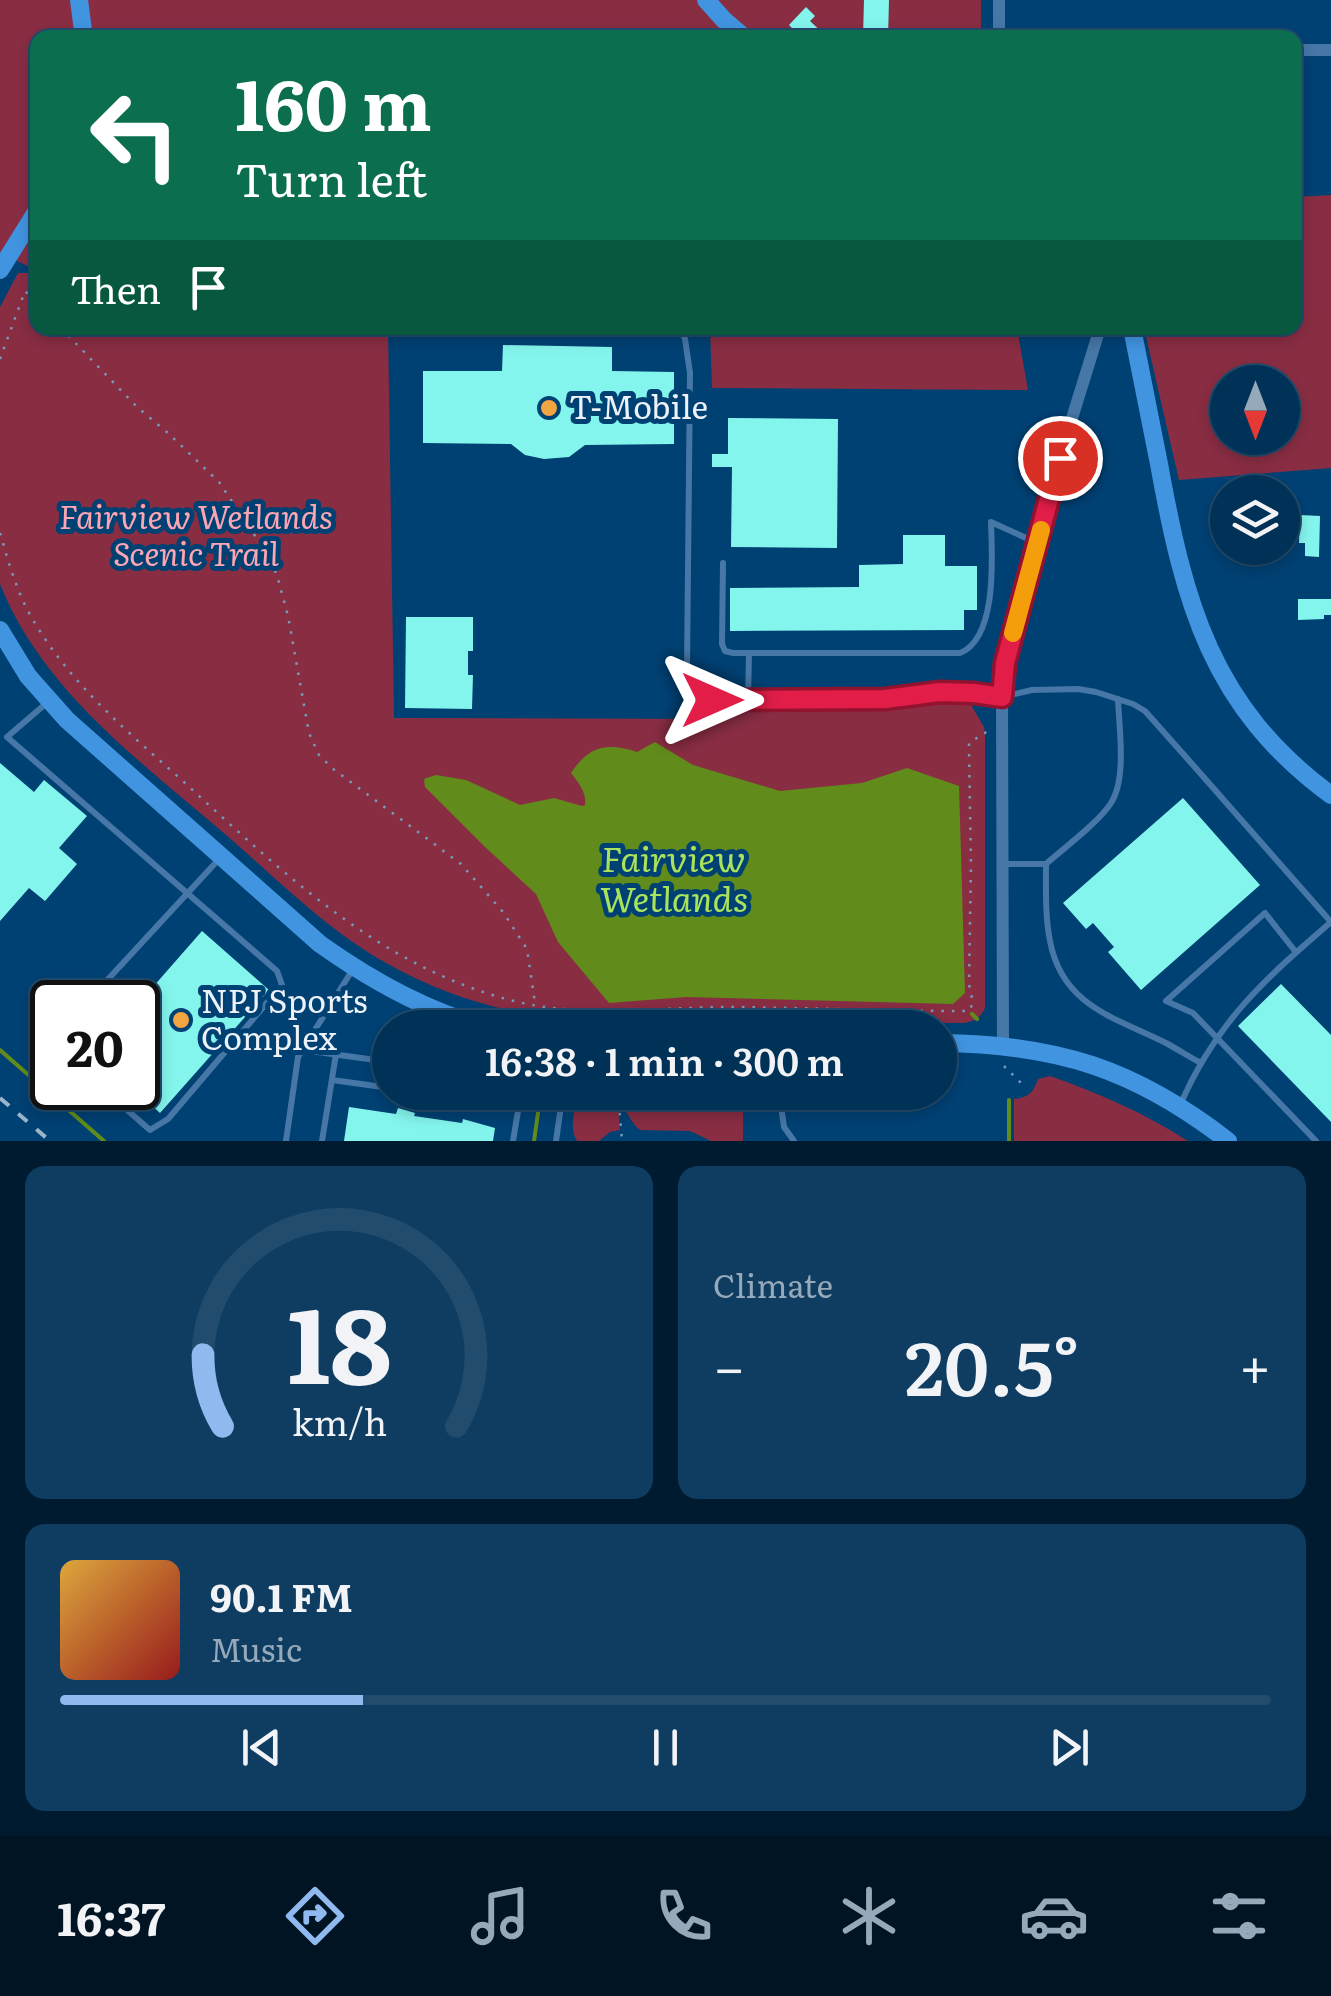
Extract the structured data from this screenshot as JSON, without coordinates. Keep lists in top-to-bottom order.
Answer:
{
  "water": ["Fairview Wetlands"],
  "parks": ["Fairview Wetlands Scenic Trail"],
  "places": ["T-Mobile", "NPJ Sports Complex"],
  "north": "bottom",
  "page": {
    "turn": ["160 m", "Turn left"],
    "then": "Then",
    "limit": "20",
    "trip": "16:38 · 1 min · 300 m",
    "tile": "Climate",
    "heat": ["−", "20.5°", "+"],
    "song": ["90.1 FM", "Music"],
    "tabs": "16:37",
    "gauge": ["18", "km/h"]
  }
}
